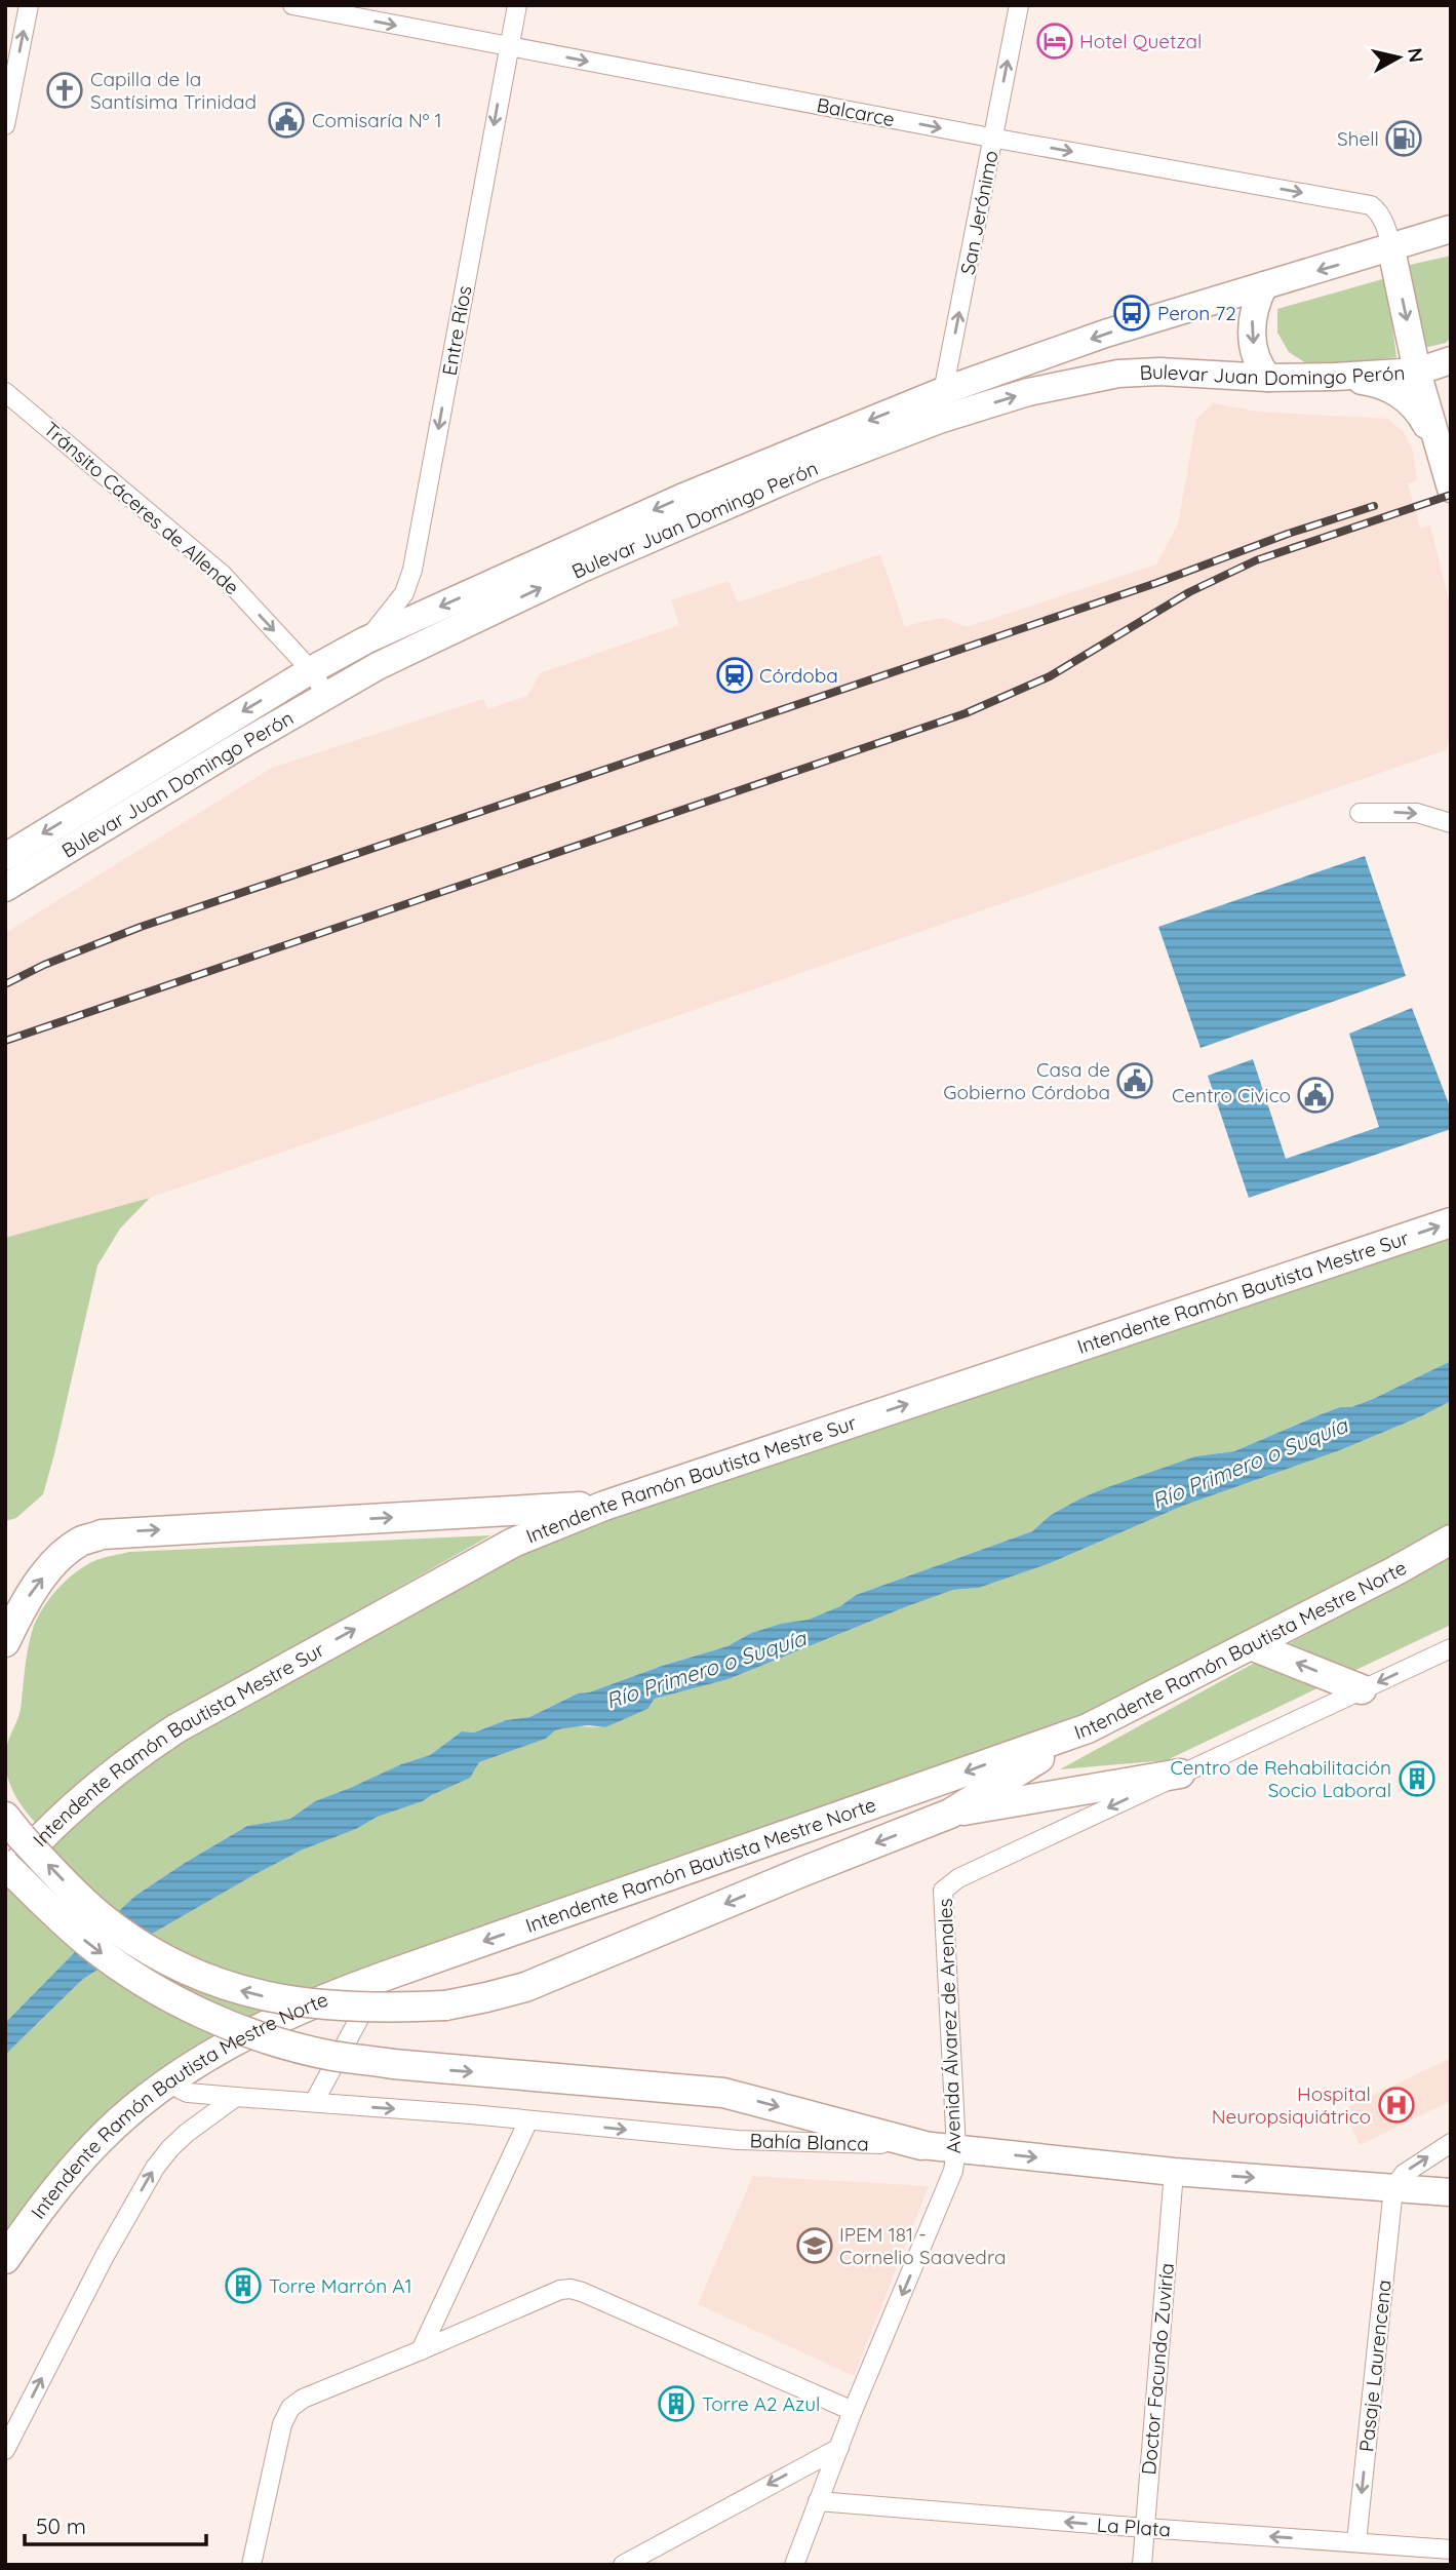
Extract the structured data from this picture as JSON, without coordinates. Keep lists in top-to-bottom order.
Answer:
{
  "streets": {
    "main road": [
      "Bulevar Juan Domingo Perón",
      "Intendente Ramón Bautista Mestre Sur",
      "Intendente Ramón Bautista Mestre Norte",
      "Bahía Blanca"
    ],
    "street": [
      "Balcarce",
      "San Jerónimo",
      "Entre Ríos",
      "Tránsito Cáceres de Allende",
      "Avenida Álvarez de Arenales",
      "Pasaje Laurencena",
      "Doctor Facundo Zuviría",
      "La Plata"
    ]
  },
  "crossings": [
    ["Balcarce", "San Jerónimo"],
    ["Balcarce", "Entre Ríos"],
    ["Balcarce", "Bulevar Juan Domingo Perón"],
    ["San Jerónimo", "Bulevar Juan Domingo Perón"],
    ["Entre Ríos", "Bulevar Juan Domingo Perón"],
    ["Bulevar Juan Domingo Perón", "Tránsito Cáceres de Allende"],
    ["Intendente Ramón Bautista Mestre Norte", "Bahía Blanca"],
    ["Avenida Álvarez de Arenales", "Bahía Blanca"],
    ["Avenida Álvarez de Arenales", "La Plata"],
    ["Bahía Blanca", "Pasaje Laurencena"],
    ["Bahía Blanca", "Doctor Facundo Zuviría"],
    ["Pasaje Laurencena", "La Plata"],
    ["Doctor Facundo Zuviría", "La Plata"]
  ],
  "one_way": [
    "Balcarce",
    "San Jerónimo",
    "Entre Ríos",
    "Tránsito Cáceres de Allende",
    "Avenida Álvarez de Arenales",
    "Pasaje Laurencena",
    "La Plata"
  ],
  "water": ["Río Primero o Suquía"],
  "places": {
    "hotel": ["Hotel Quetzal"],
    "church": ["Capilla de la Santísima Trinidad"],
    "public building": ["Comisaría Nº 1", "Casa de Gobierno Córdoba", "Centro Civico"],
    "fuel station": ["Shell"],
    "bus stop": ["Peron 72"],
    "station": ["Córdoba"],
    "building": ["Centro de Rehabilitación Socio Laboral", "Torre Marrón A1", "Torre A2 Azul"],
    "hospital": ["Hospital Neuropsiquiátrico"],
    "school or university": ["IPEM 181 - Cornelio Saavedra"]
  },
  "scale_bar": "50 m",
  "north": "right"
}
